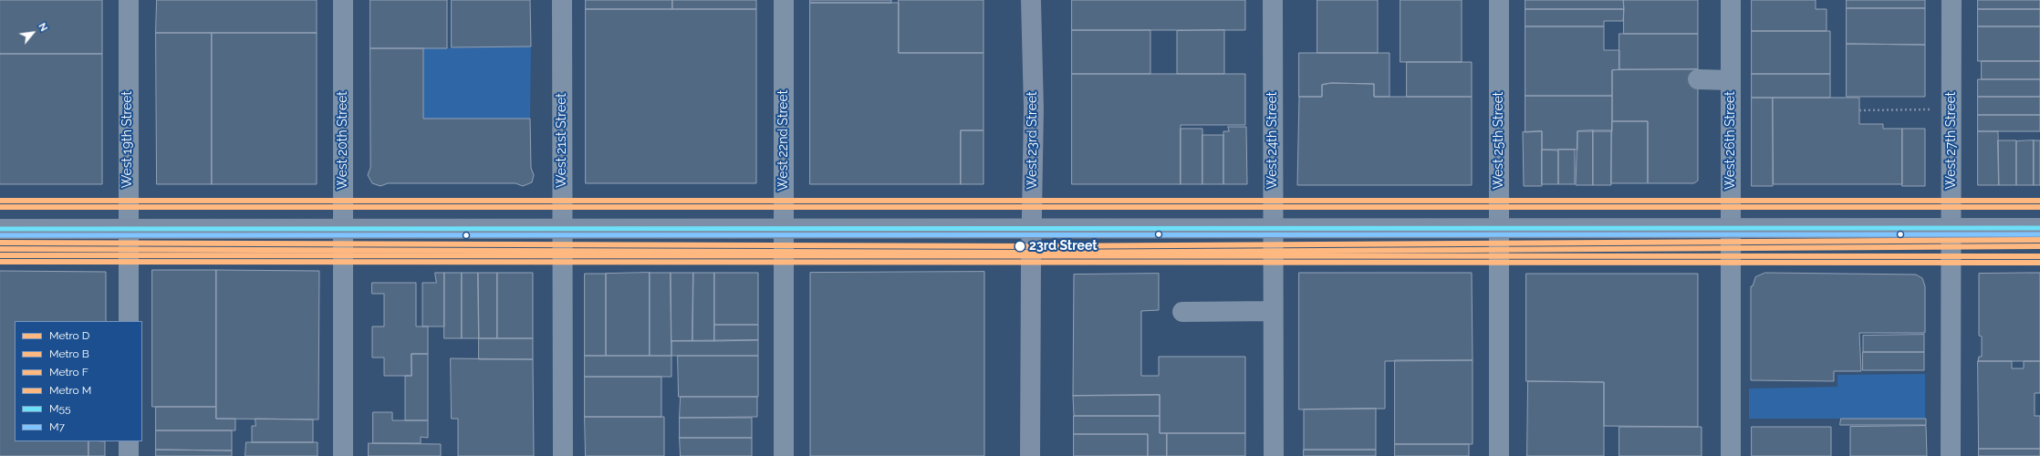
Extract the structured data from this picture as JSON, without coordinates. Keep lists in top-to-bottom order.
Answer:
{
  "streets": {
    "main road": ["West 23rd Street"],
    "street": [
      "West 19th Street",
      "West 20th Street",
      "West 21st Street",
      "West 22nd Street",
      "West 24th Street",
      "West 25th Street",
      "West 26th Street",
      "West 27th Street"
    ]
  },
  "places": ["23rd Street"],
  "lines": [
    "metro line F",
    "metro line M",
    "transit line M55",
    "transit line M7",
    "metro line D",
    "metro line B"
  ],
  "legend": [
    "Metro D",
    "Metro B",
    "Metro F",
    "Metro M",
    "M55",
    "M7"
  ],
  "north": "top right"
}
